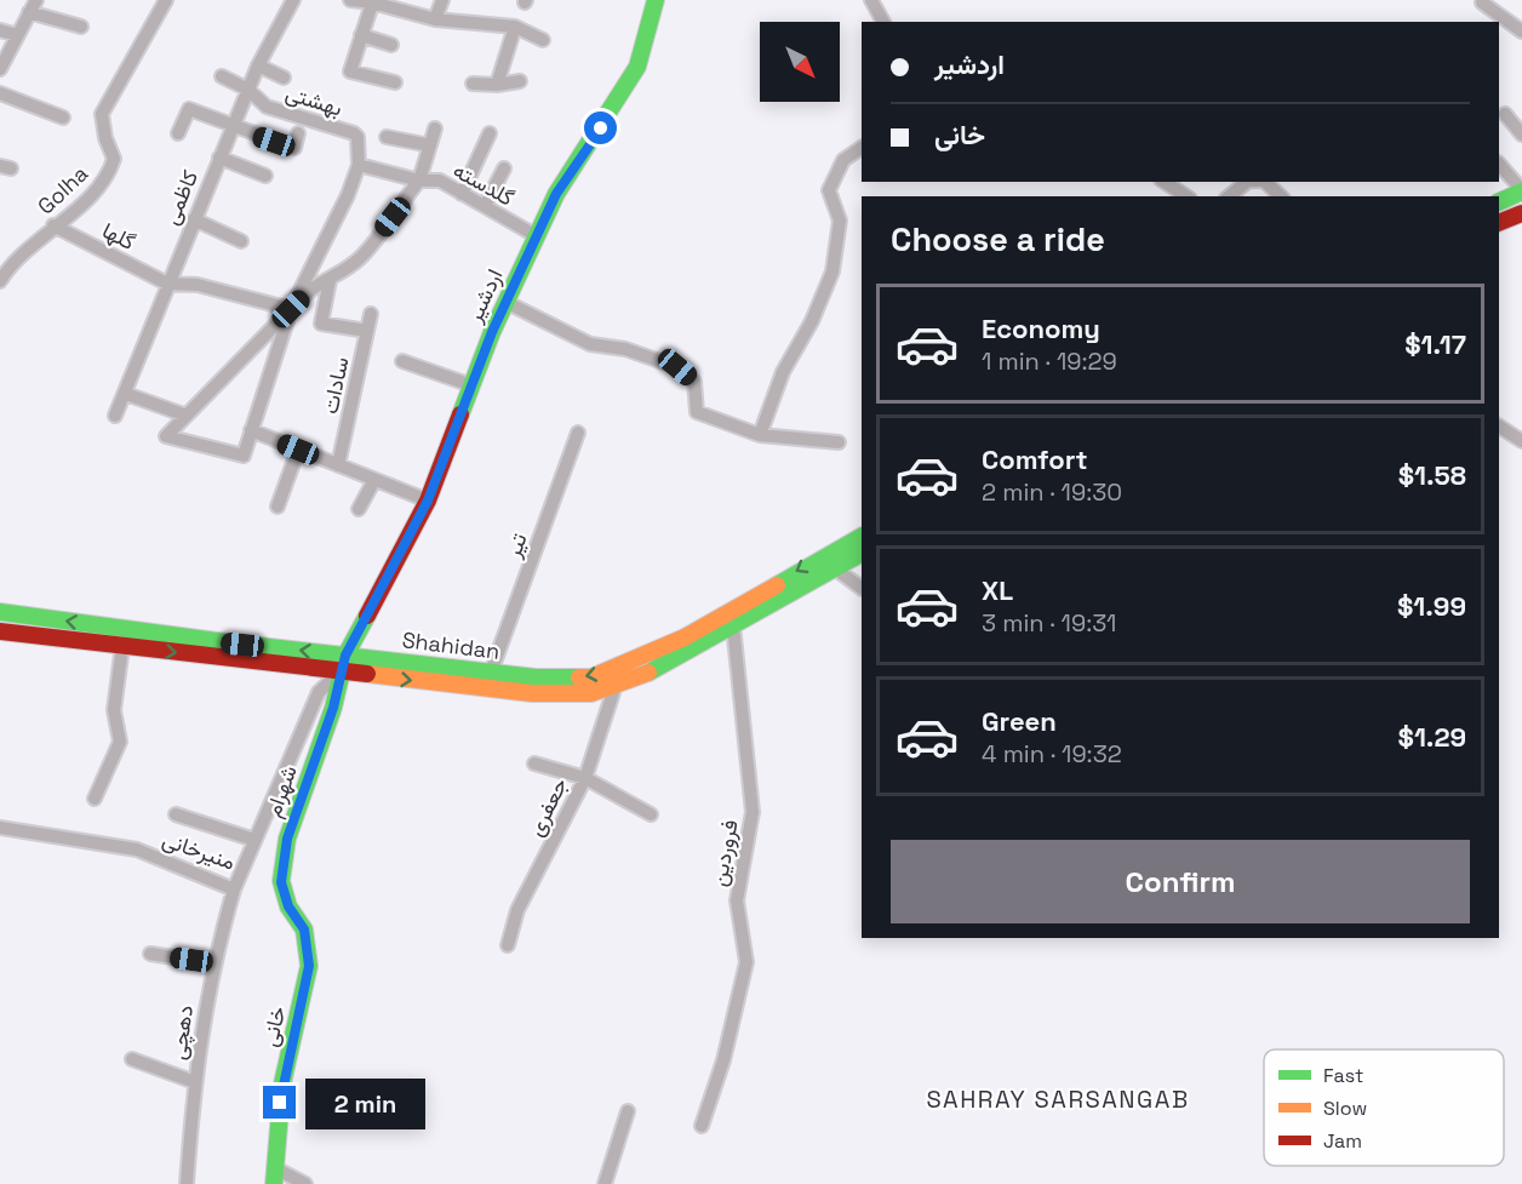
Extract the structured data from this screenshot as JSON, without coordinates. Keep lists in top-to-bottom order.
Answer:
{
  "streets": {
    "main road": [
      "اردشیر",
      "Shahidan",
      "شهرام",
      "خانی"
    ],
    "street": [
      "بهشتی",
      "گلدسته",
      "Golha",
      "کاظمی",
      "گلها",
      "سادات",
      "تیر",
      "جعفری",
      "منیرخانی",
      "فروردین",
      "دهچی"
    ]
  },
  "crossings": [
    ["بهشتی", "کاظمی"],
    ["گلدسته", "اردشیر"],
    ["Golha", "گلها"],
    ["کاظمی", "گلها"],
    ["اردشیر", "Shahidan"],
    ["اردشیر", "شهرام"],
    ["تیر", "Shahidan"],
    ["Shahidan", "شهرام"],
    ["Shahidan", "جعفری"],
    ["Shahidan", "منیرخانی"],
    ["Shahidan", "فروردین"],
    ["شهرام", "منیرخانی"],
    ["شهرام", "خانی"],
    ["منیرخانی", "دهچی"]
  ],
  "districts": ["SAHRAY SARSANGAB"],
  "legend": ["Fast", "Slow", "Jam"],
  "north": "bottom right",
  "page": {
    "banner": ["اردشیر", "خانی"],
    "heading": "Choose a ride",
    "list": [
      {
        "name": "Economy",
        "note": "1 min · 19:29",
        "value": "$1.17"
      },
      {
        "name": "Comfort",
        "note": "2 min · 19:30",
        "value": "$1.58"
      },
      {
        "name": "XL",
        "note": "3 min · 19:31",
        "value": "$1.99"
      },
      {
        "name": "Green",
        "note": "4 min · 19:32",
        "value": "$1.29"
      }
    ],
    "buttons": "Confirm",
    "bubble": "2 min"
  }
}
